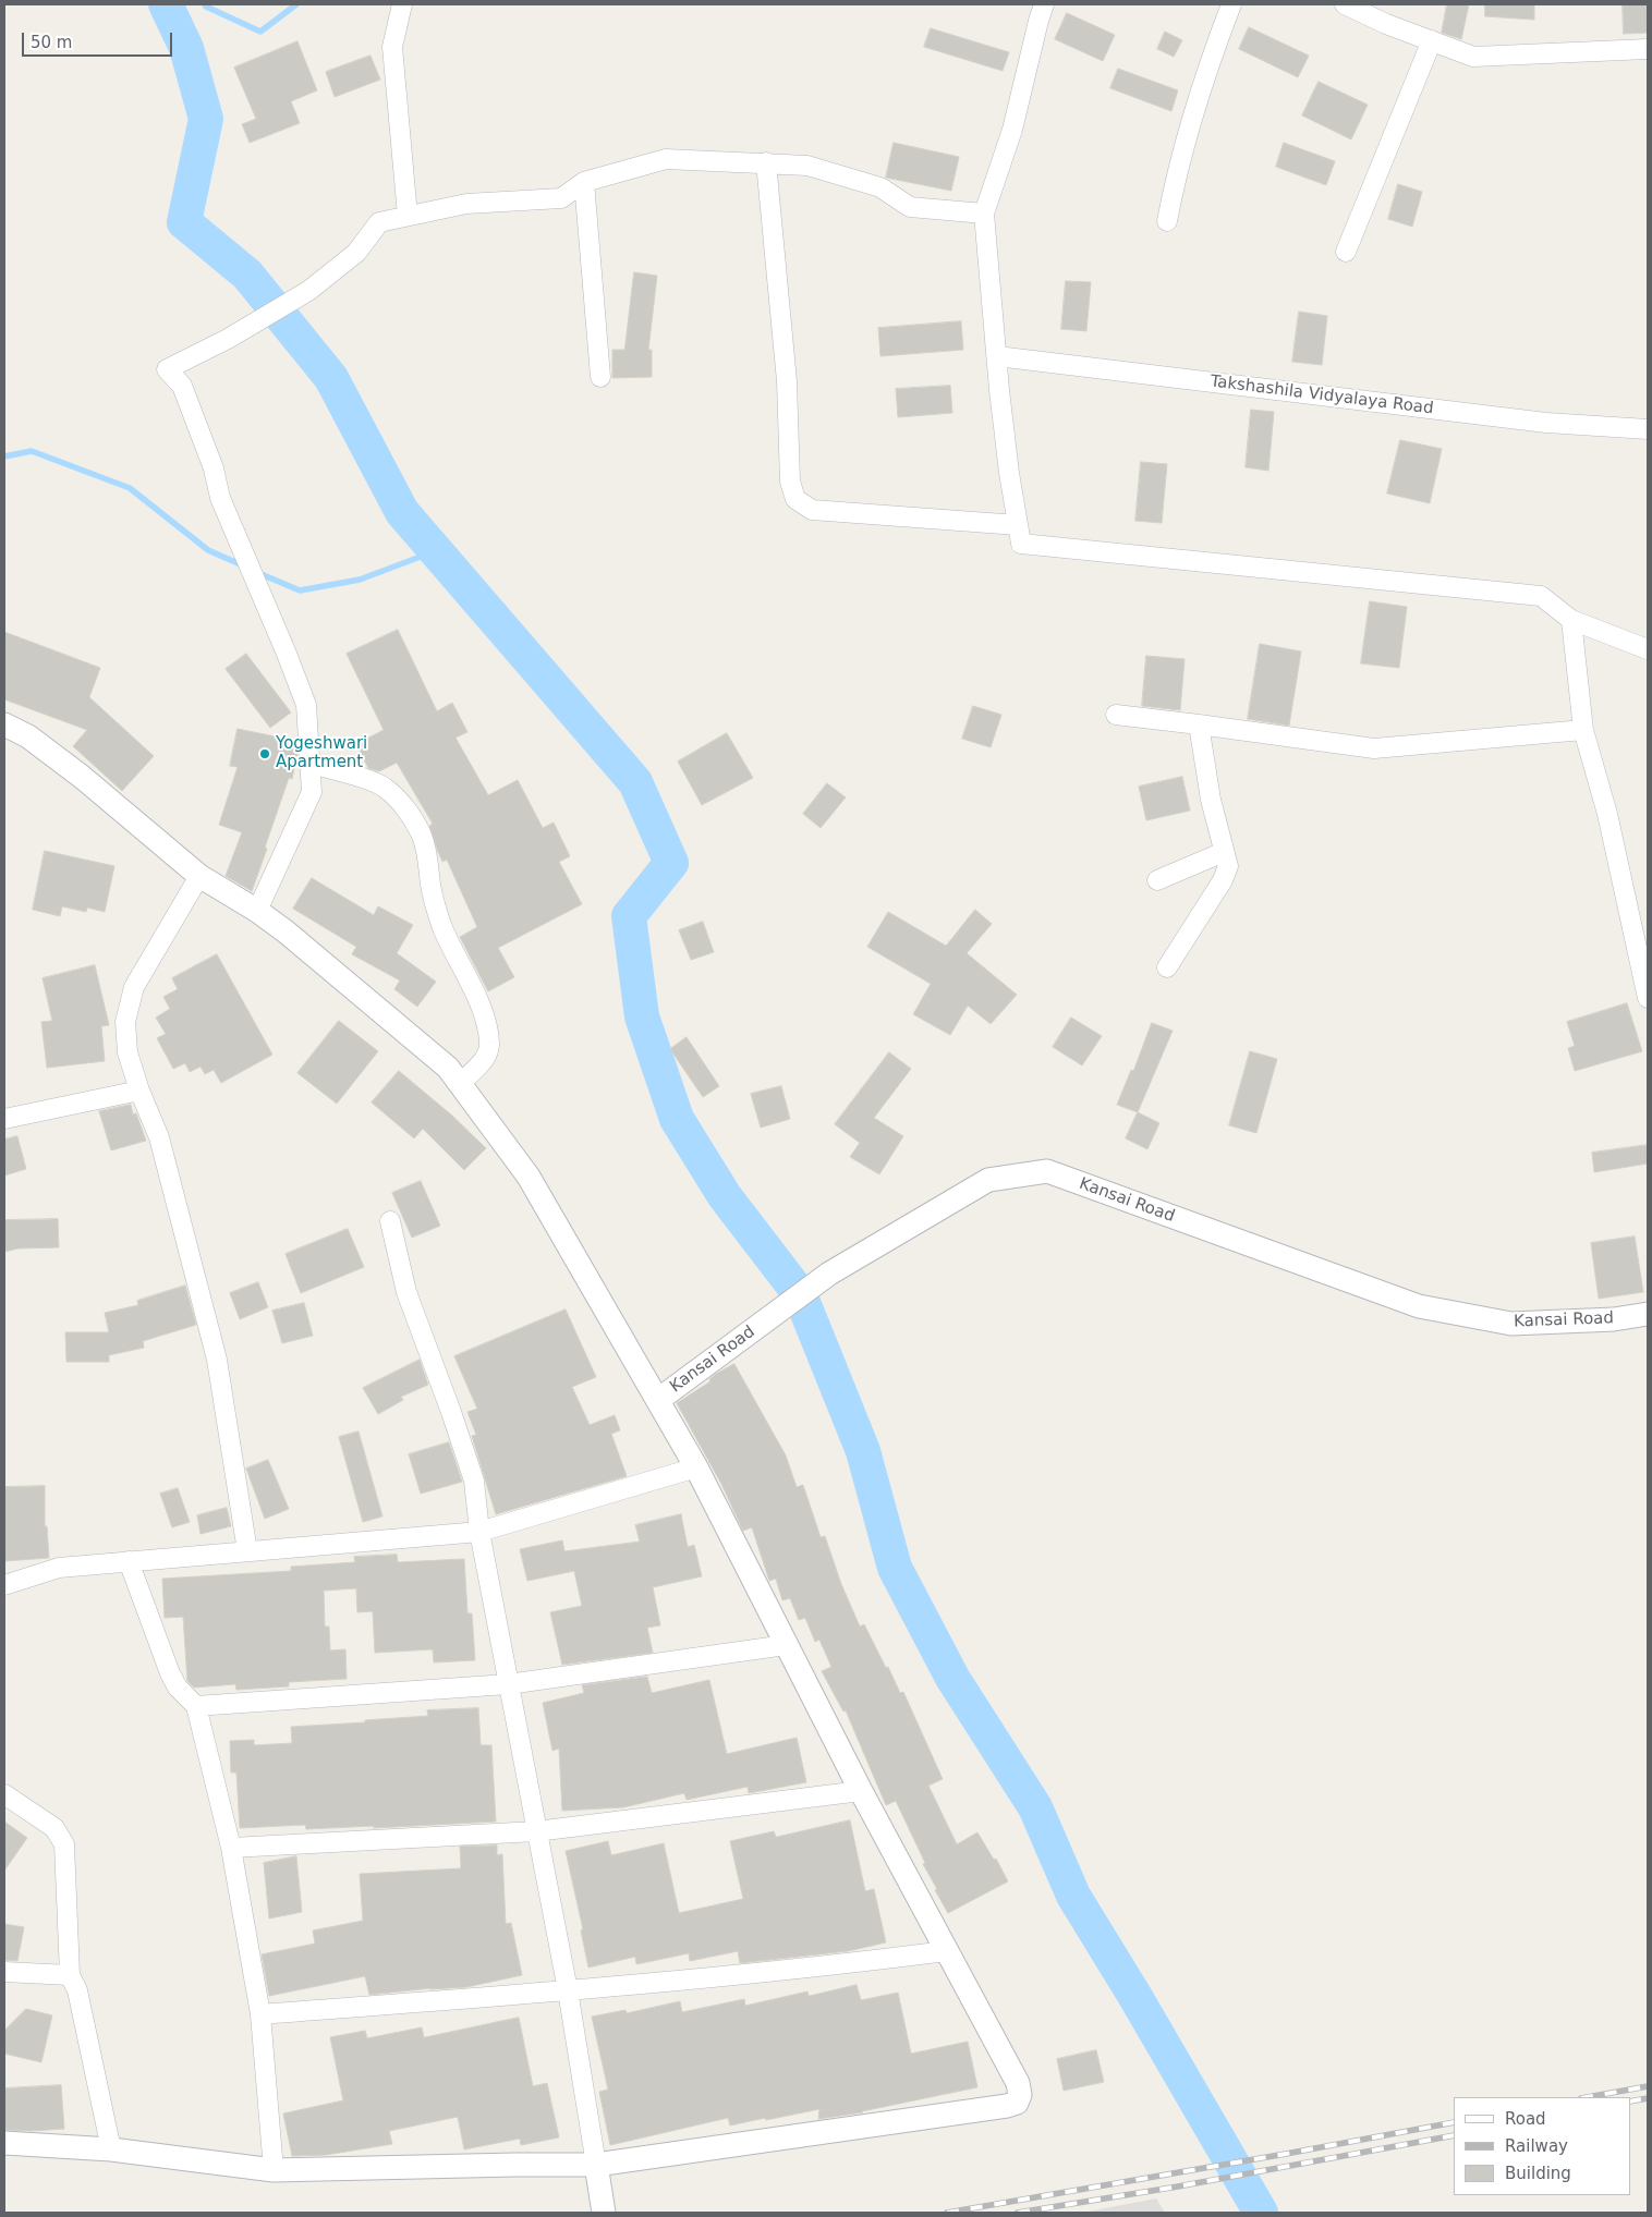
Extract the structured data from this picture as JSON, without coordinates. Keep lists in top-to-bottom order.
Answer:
{
  "streets": {
    "street": ["Takshashila Vidyalaya Road", "Kansai Road"]
  },
  "places": ["Yogeshwari Apartment"],
  "legend": ["Road", "Railway", "Building"],
  "scale_bar": "50 m"
}
